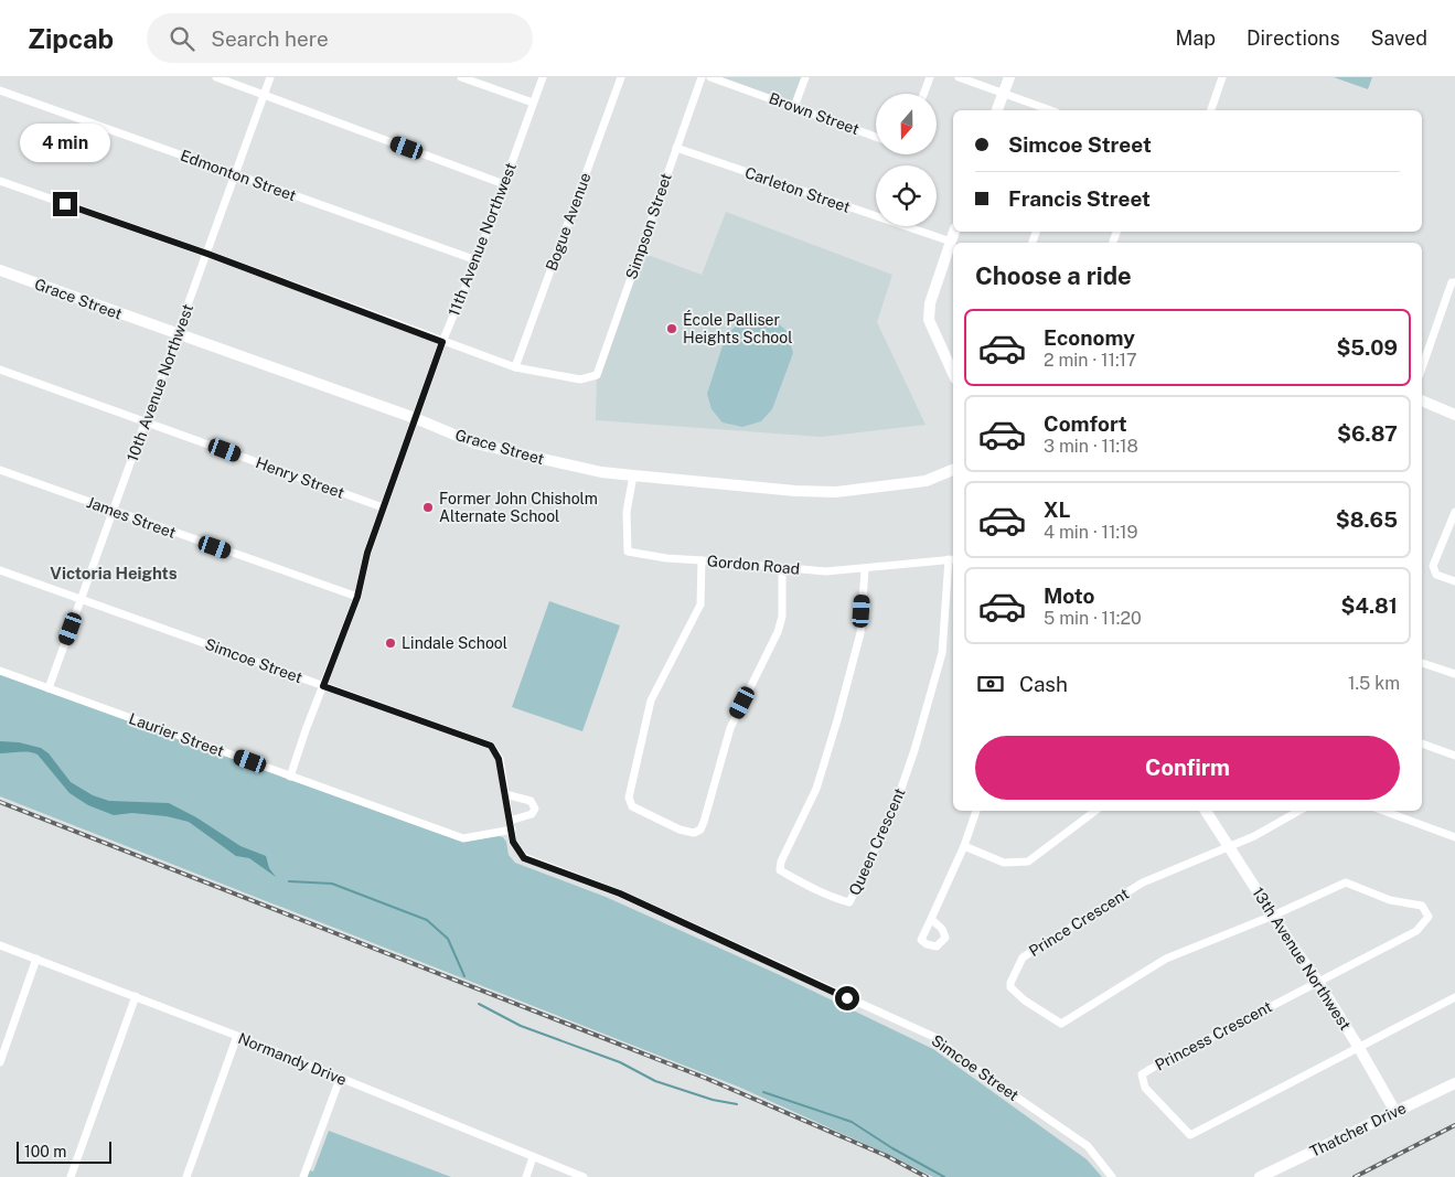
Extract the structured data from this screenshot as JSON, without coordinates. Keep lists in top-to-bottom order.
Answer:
{
  "streets": {
    "street": [
      "Brown Street",
      "Edmonton Street",
      "Carleton Street",
      "Bogue Avenue",
      "Simpson Street",
      "11th Avenue Northwest",
      "Grace Street",
      "10th Avenue Northwest",
      "Henry Street",
      "James Street",
      "Gordon Road",
      "Simcoe Street",
      "Laurier Street",
      "Queen Crescent",
      "Prince Crescent",
      "13th Avenue Northwest",
      "Princess Crescent",
      "Normandy Drive",
      "Thatcher Drive"
    ]
  },
  "crossings": [
    ["Edmonton Street", "11th Avenue Northwest"],
    ["Edmonton Street", "10th Avenue Northwest"],
    ["Carleton Street", "Simpson Street"],
    ["Bogue Avenue", "Simpson Street"],
    ["11th Avenue Northwest", "Grace Street"],
    ["11th Avenue Northwest", "Henry Street"],
    ["11th Avenue Northwest", "James Street"],
    ["11th Avenue Northwest", "Simcoe Street"],
    ["11th Avenue Northwest", "Laurier Street"],
    ["Grace Street", "10th Avenue Northwest"],
    ["Grace Street", "Gordon Road"],
    ["10th Avenue Northwest", "Henry Street"],
    ["10th Avenue Northwest", "James Street"],
    ["10th Avenue Northwest", "Simcoe Street"],
    ["10th Avenue Northwest", "Laurier Street"],
    ["Gordon Road", "Queen Crescent"],
    ["Simcoe Street", "Laurier Street"],
    ["Prince Crescent", "13th Avenue Northwest"],
    ["13th Avenue Northwest", "Princess Crescent"],
    ["13th Avenue Northwest", "Thatcher Drive"]
  ],
  "districts": ["Victoria Heights"],
  "places": ["École Palliser Heights School", "Former John Chisholm Alternate School", "Lindale School"],
  "scale_bar": "100 m",
  "north": "bottom",
  "page": {
    "header": "Zipcab",
    "search": "Search here",
    "nav": ["Map", "Directions", "Saved"],
    "banner": ["Simcoe Street", "Francis Street"],
    "bubble": "4 min",
    "heading": "Choose a ride",
    "list": [
      {
        "name": "Economy",
        "note": "2 min · 11:17",
        "value": "$5.09"
      },
      {
        "name": "Comfort",
        "note": "3 min · 11:18",
        "value": "$6.87"
      },
      {
        "name": "XL",
        "note": "4 min · 11:19",
        "value": "$8.65"
      },
      {
        "name": "Moto",
        "note": "5 min · 11:20",
        "value": "$4.81"
      }
    ],
    "pay": ["Cash", "1.5 km"],
    "buttons": "Confirm",
    "scale": "100 m"
  }
}
